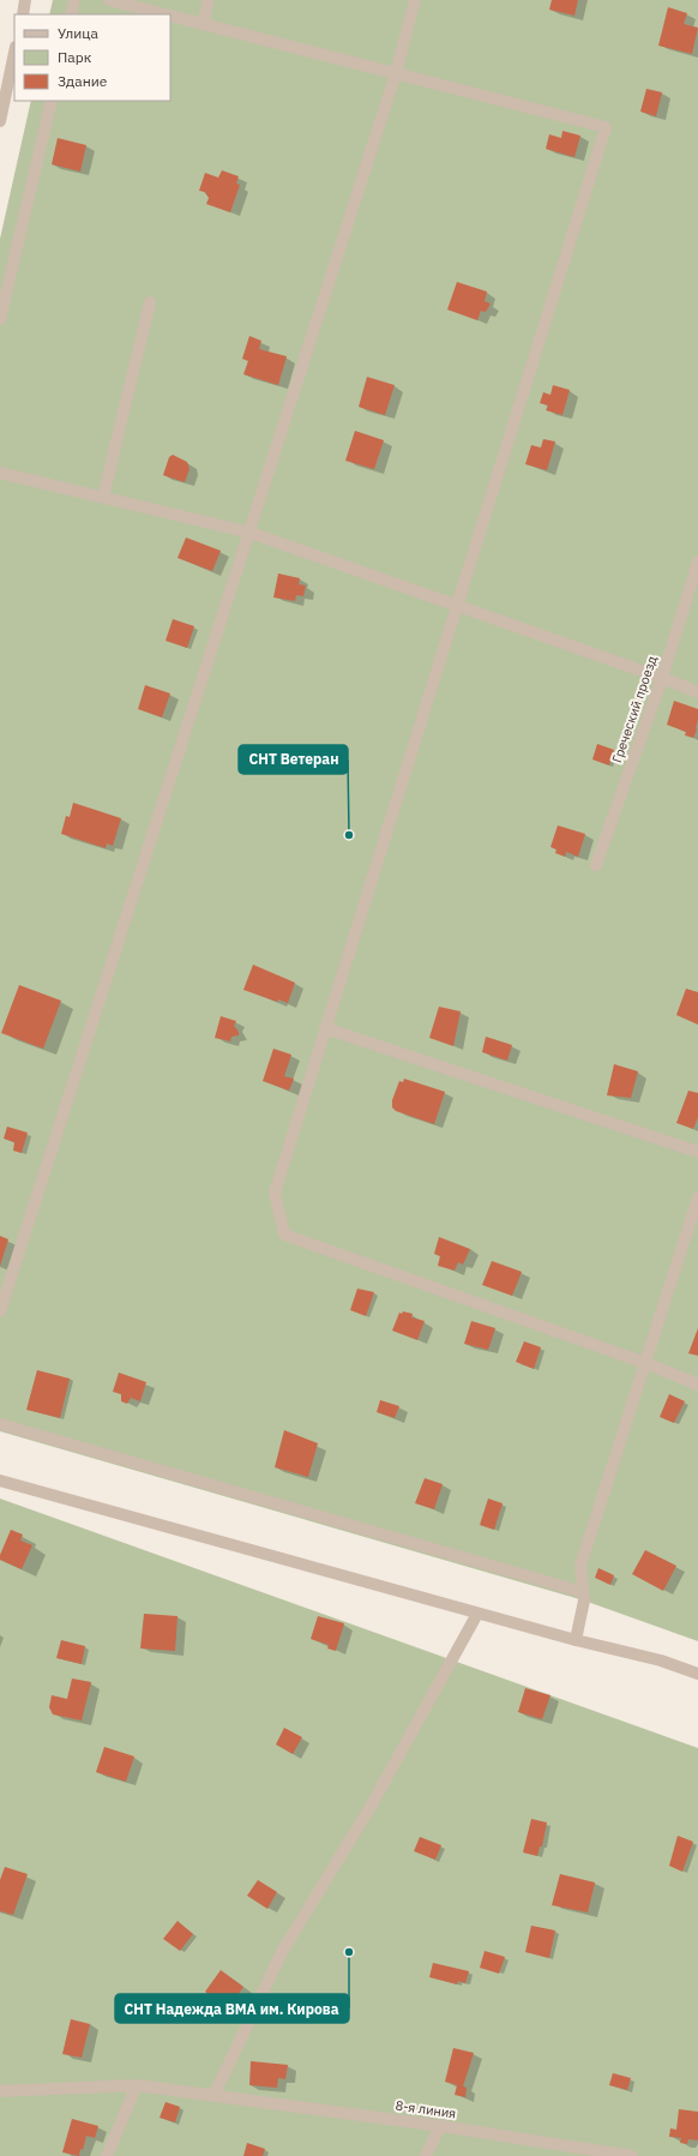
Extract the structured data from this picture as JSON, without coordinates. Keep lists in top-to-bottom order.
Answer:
{
  "streets": {
    "street": ["Греческий проезд", "8-я линия"]
  },
  "places": ["СНТ Ветеран", "СНТ Надежда ВМА им. Кирова"],
  "legend": ["Улица", "Парк", "Здание"]
}
